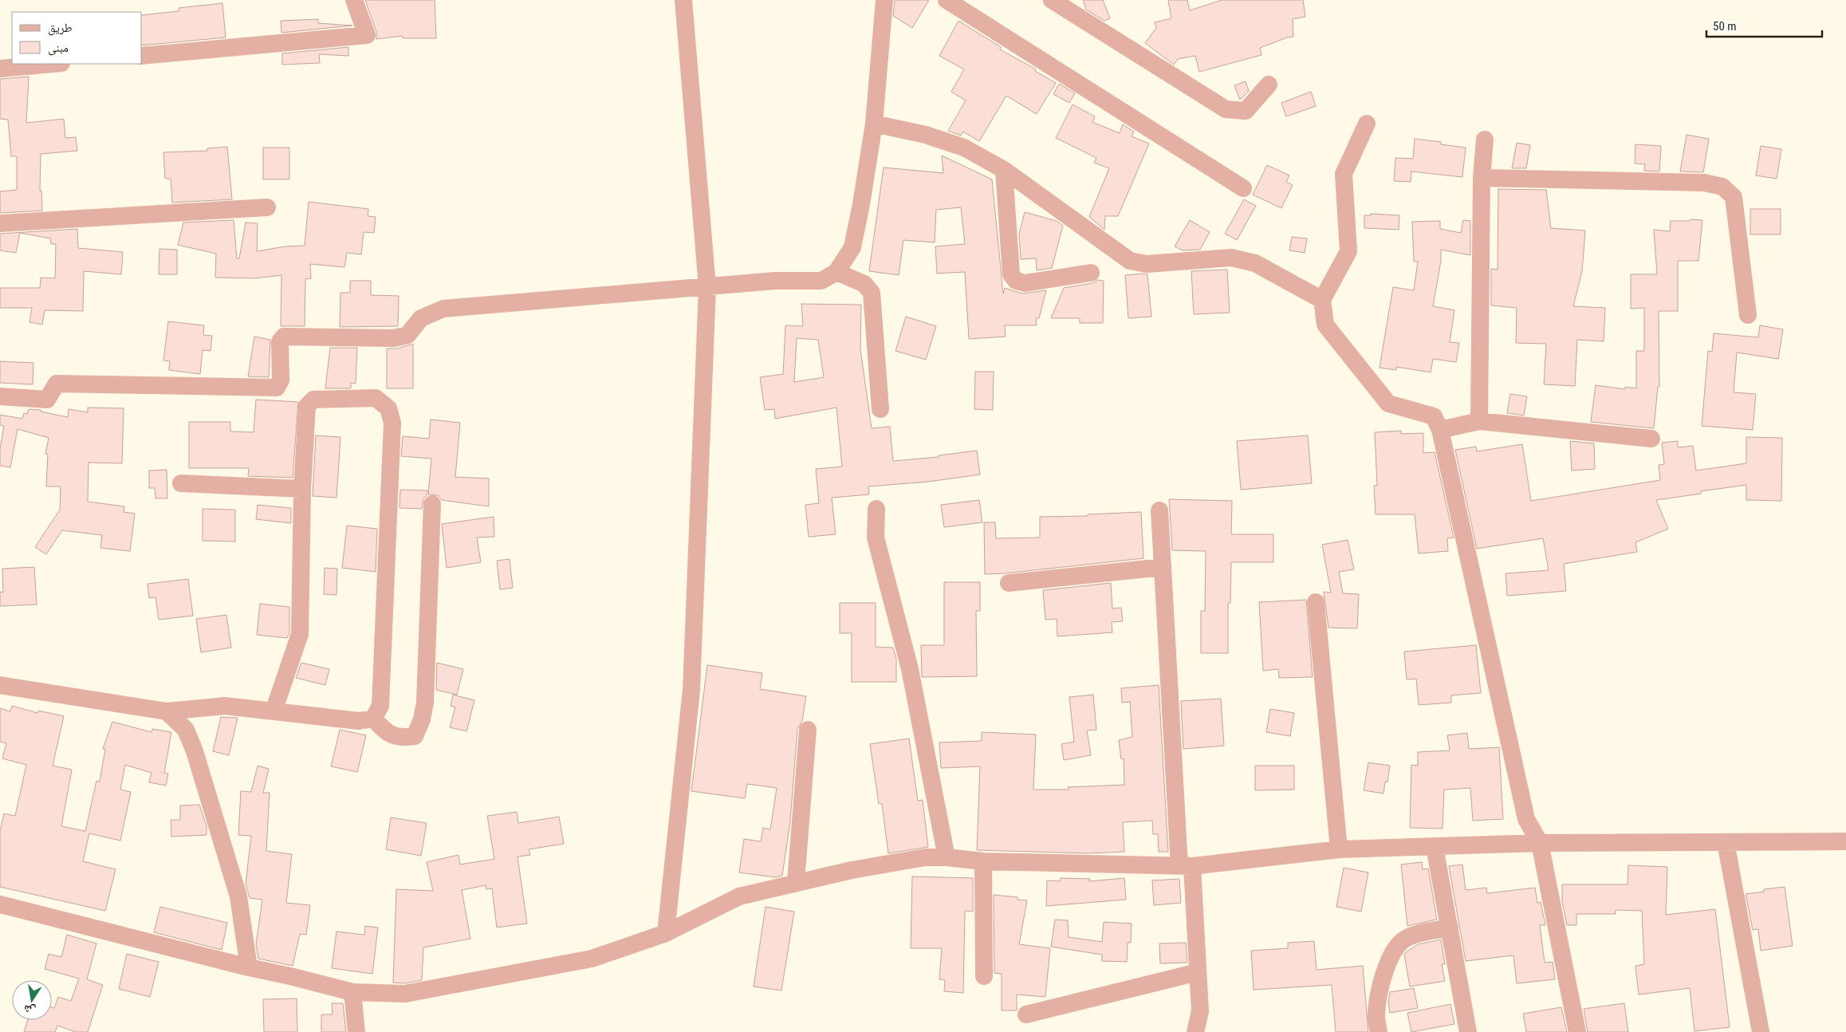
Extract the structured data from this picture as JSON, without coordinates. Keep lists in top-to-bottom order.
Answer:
{
  "legend": ["طريق", "مبنى"],
  "scale_bar": "50 m",
  "north": "bottom"
}
